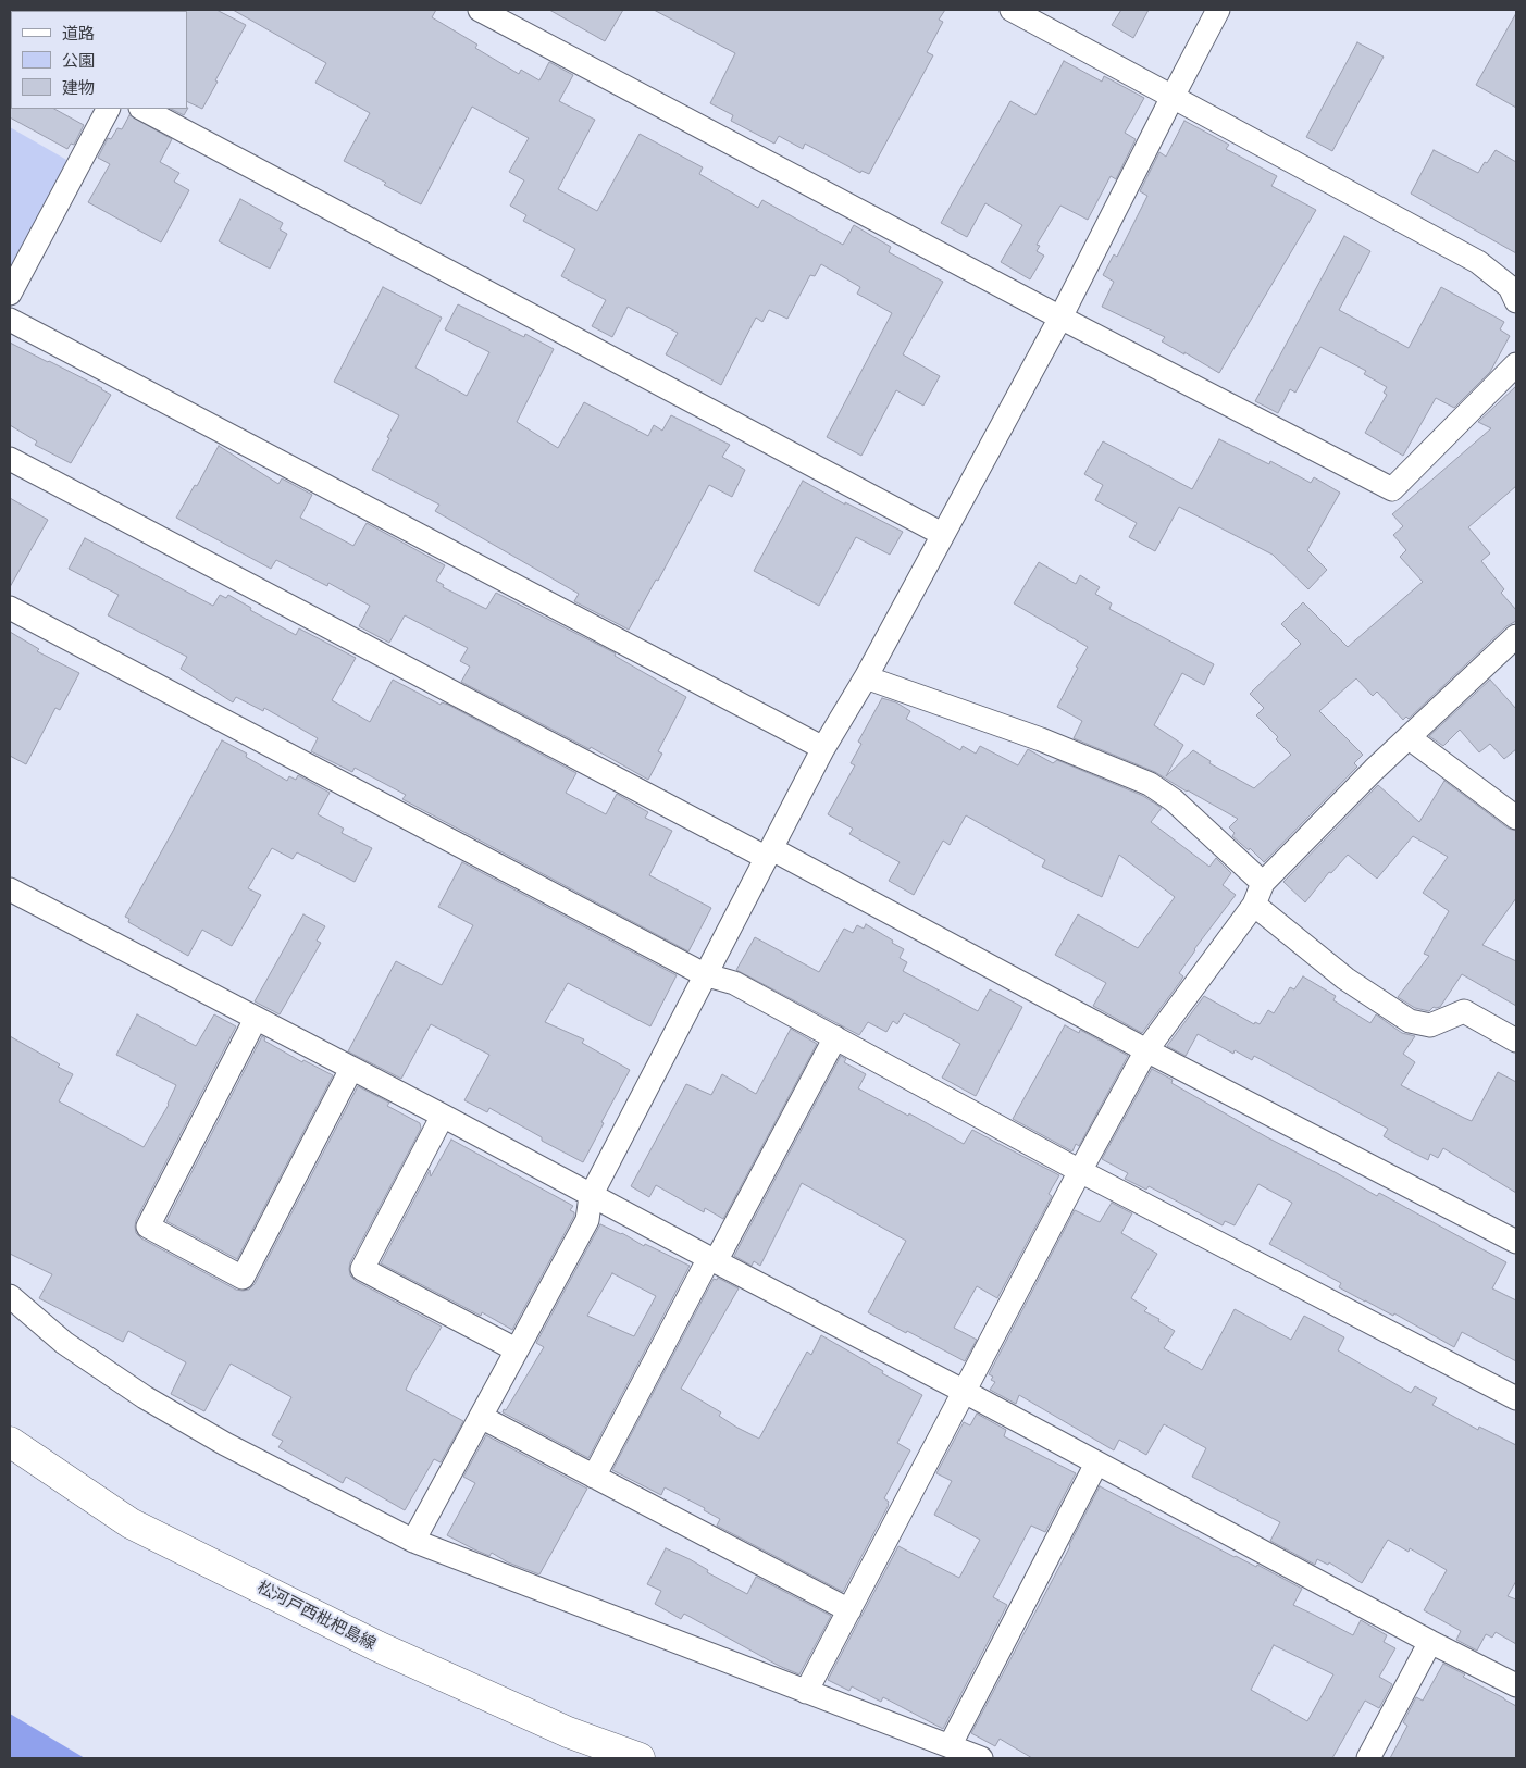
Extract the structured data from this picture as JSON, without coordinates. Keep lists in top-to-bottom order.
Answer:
{
  "streets": {
    "main road": ["松河戸西枇杷島線"]
  },
  "legend": ["道路", "公園", "建物"]
}
